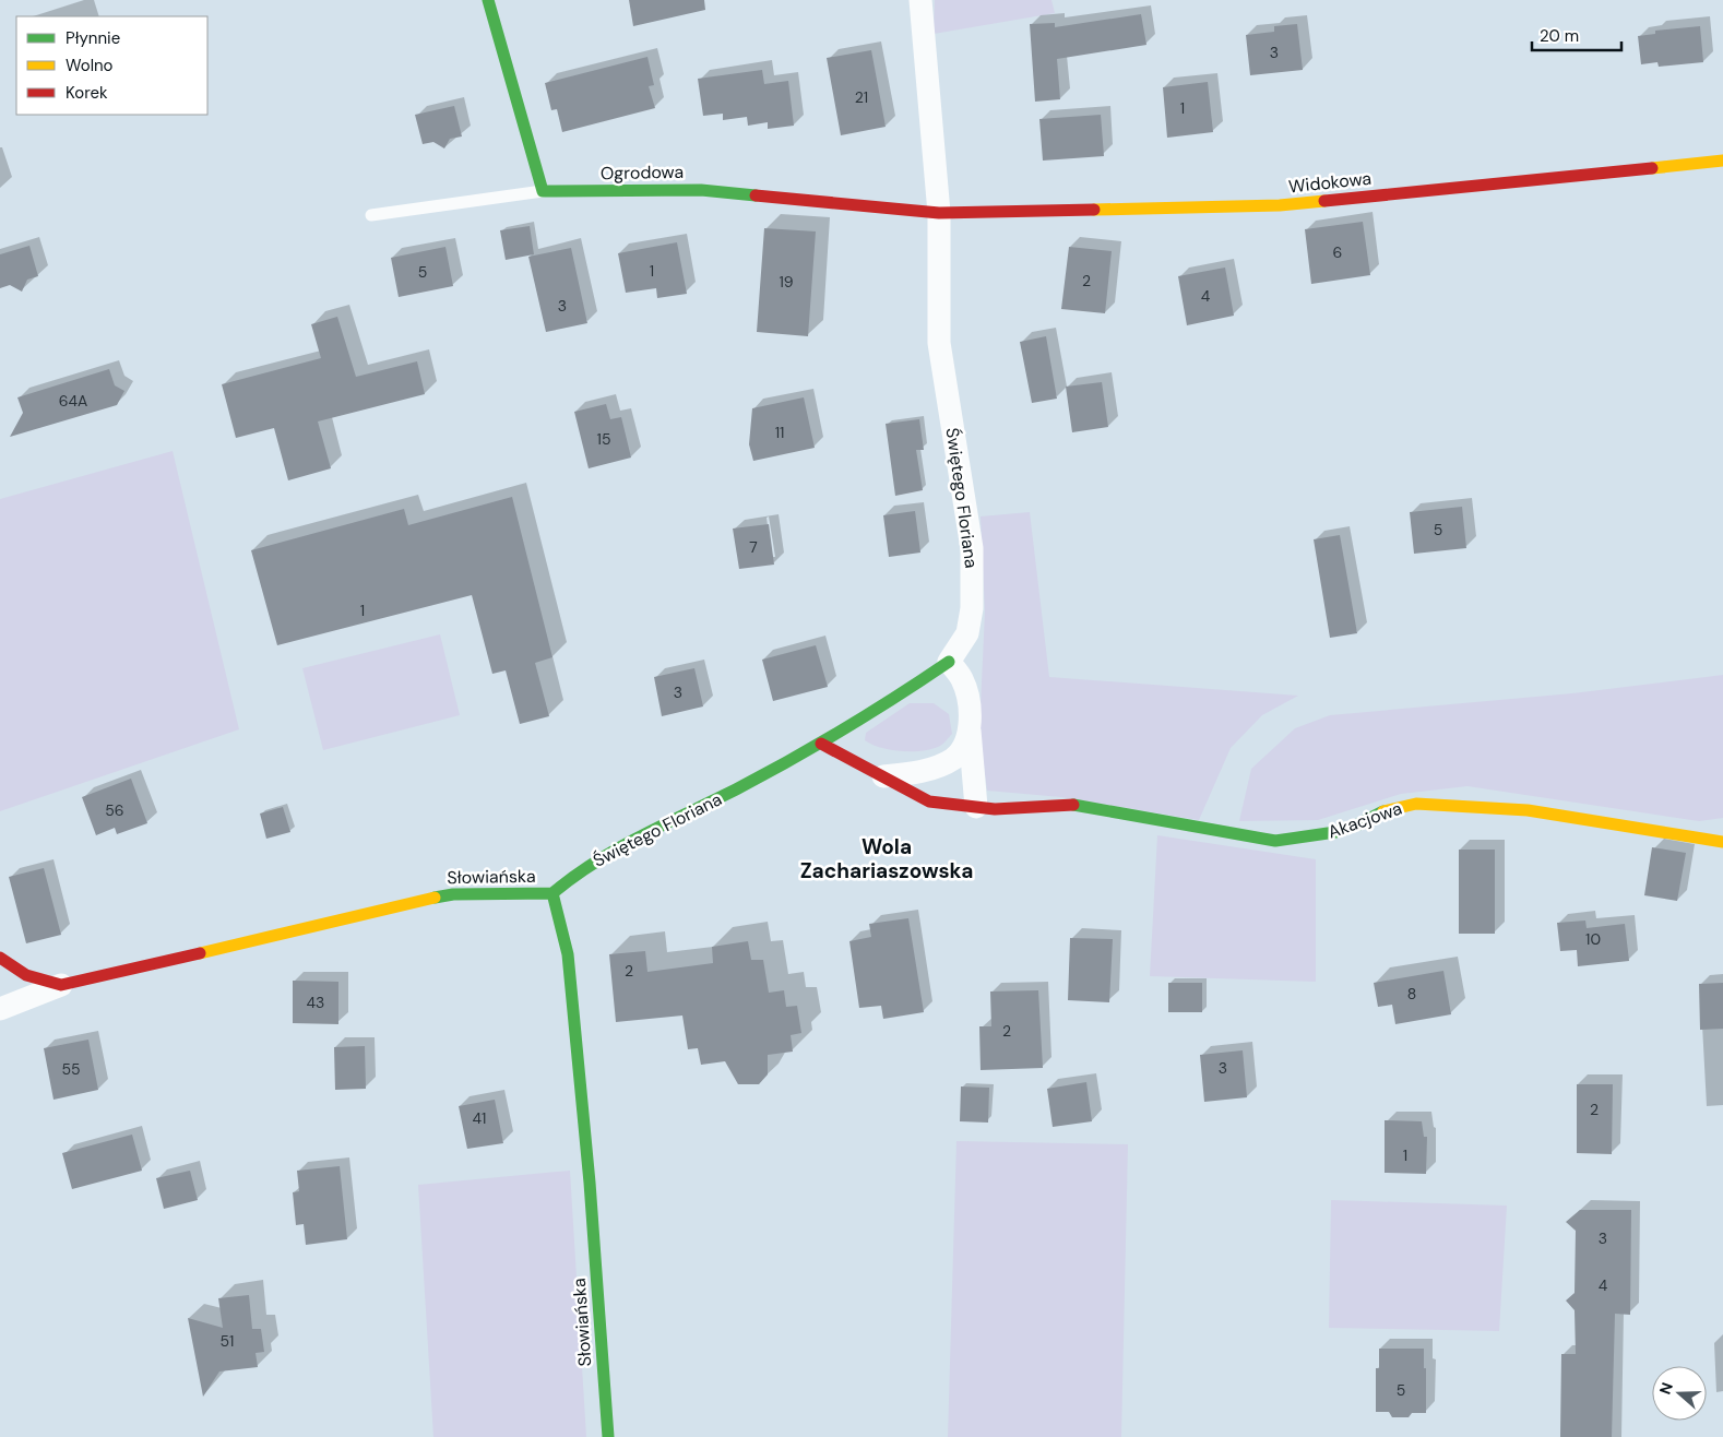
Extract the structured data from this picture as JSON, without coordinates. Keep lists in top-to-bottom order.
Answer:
{
  "streets": {
    "street": [
      "Ogrodowa",
      "Widokowa",
      "Świętego Floriana",
      "Akacjowa",
      "Słowiańska"
    ]
  },
  "crossings": [
    ["Ogrodowa", "Widokowa"],
    ["Ogrodowa", "Świętego Floriana"],
    ["Widokowa", "Świętego Floriana"],
    ["Świętego Floriana", "Akacjowa"],
    ["Świętego Floriana", "Słowiańska"]
  ],
  "districts": ["Wola Zachariaszowska"],
  "house_numbers": [
    "3",
    "21",
    "1",
    "6",
    "1",
    "5",
    "2",
    "19",
    "4",
    "3",
    "64A",
    "11",
    "15",
    "5",
    "7",
    "1",
    "3",
    "56",
    "10",
    "2",
    "8",
    "43",
    "2",
    "3",
    "55",
    "2",
    "41",
    "1",
    "3",
    "4",
    "51",
    "5"
  ],
  "legend": ["Płynnie", "Wolno", "Korek"],
  "scale_bar": "20 m",
  "north": "left"
}
